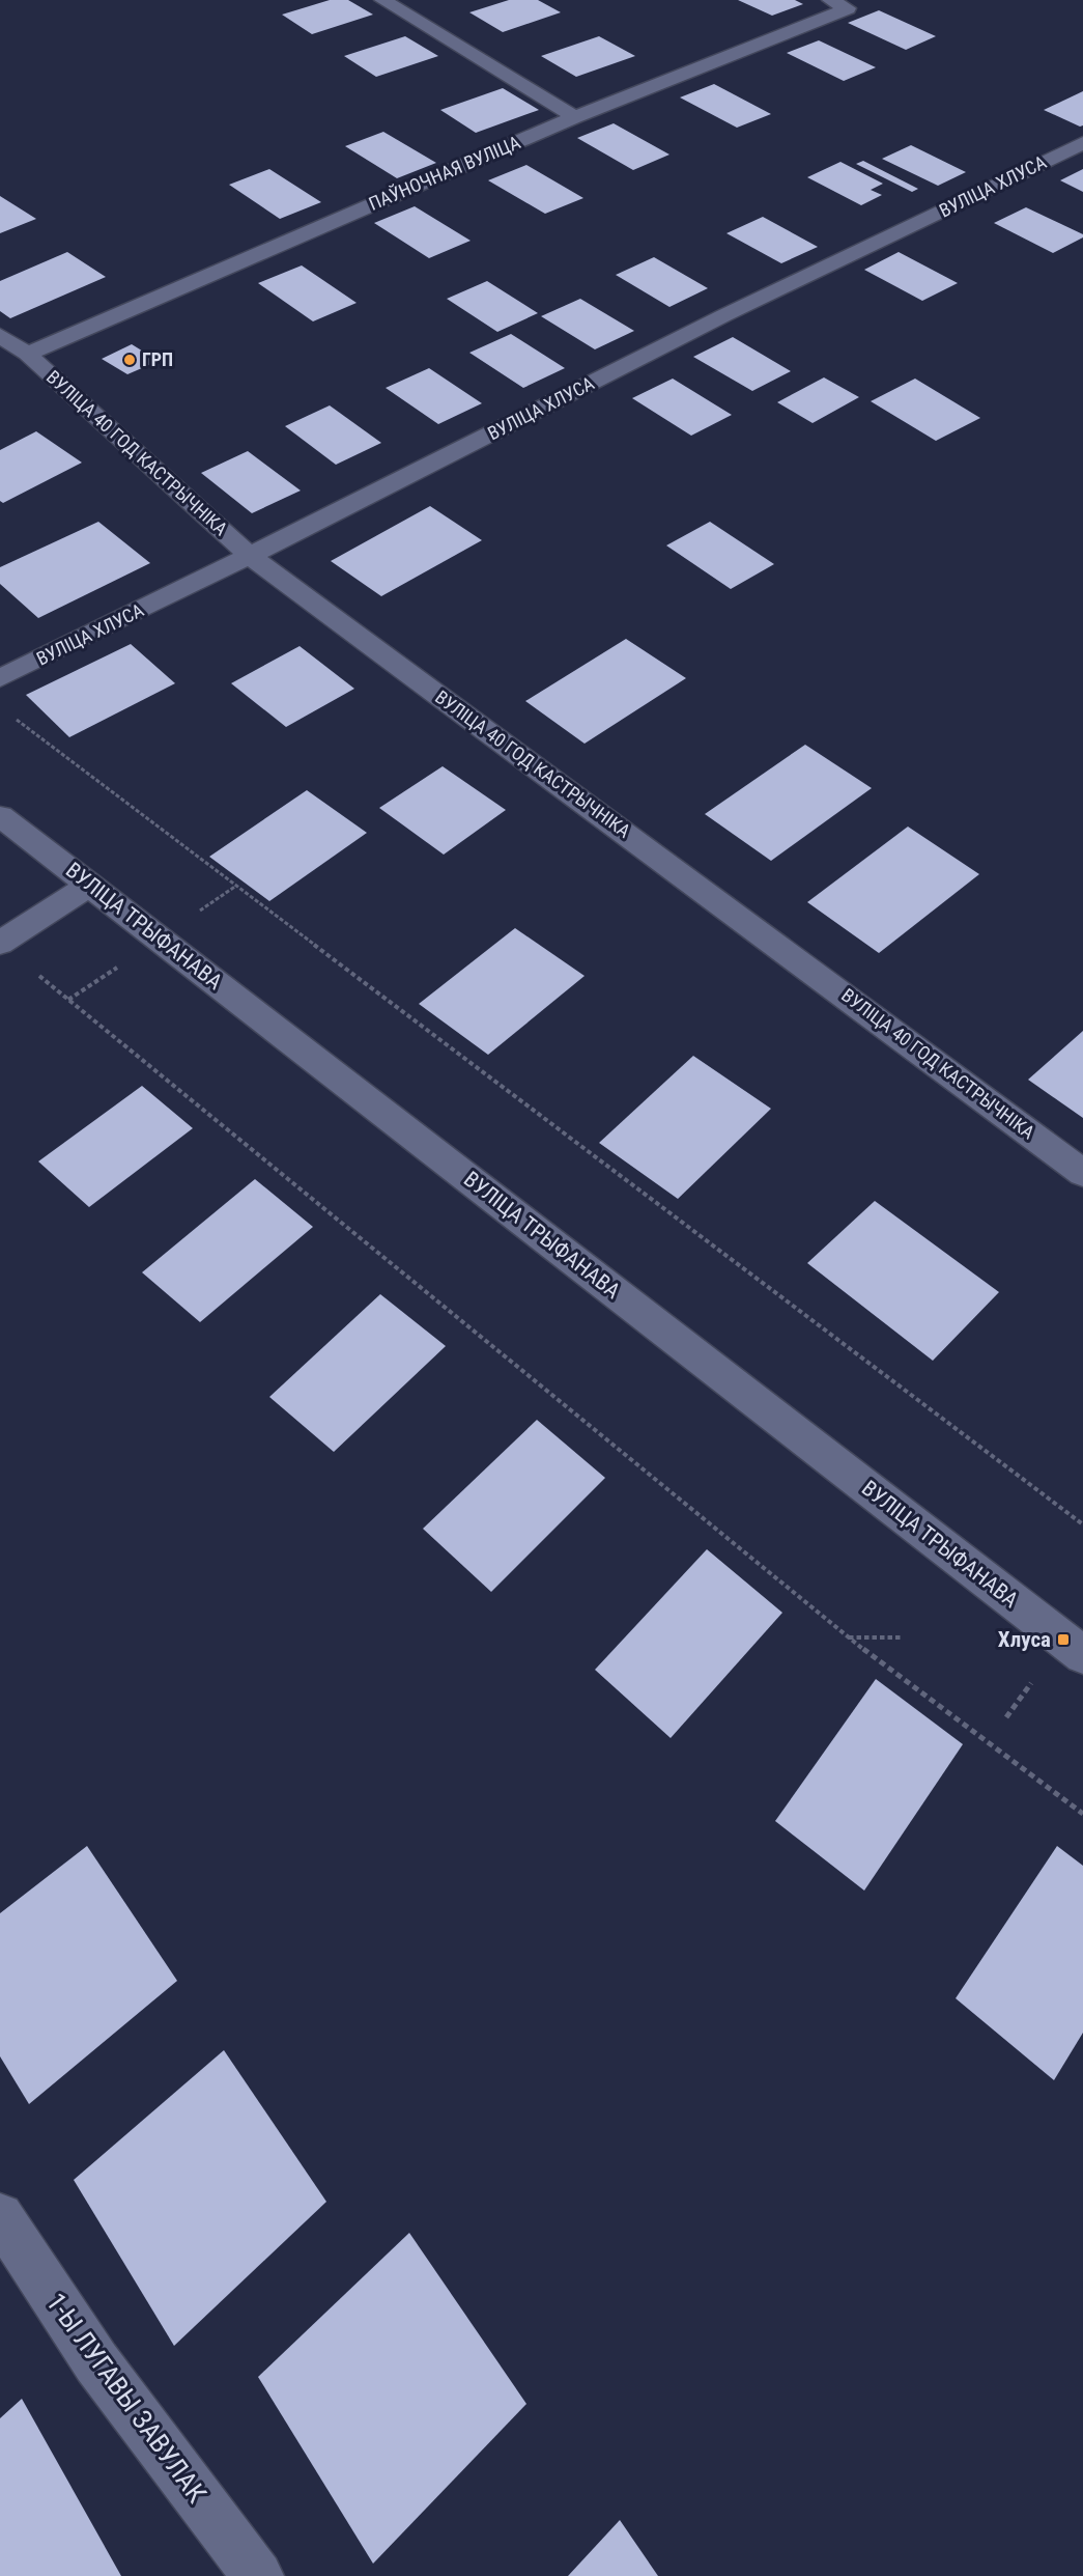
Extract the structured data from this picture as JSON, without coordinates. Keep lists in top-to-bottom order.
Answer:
{
  "streets": {
    "street": [
      "ПАЎНОЧНАЯ ВУЛІЦА",
      "ВУЛІЦА ХЛУСА",
      "ВУЛІЦА 40 ГОД КАСТРЫЧНІКА",
      "ВУЛІЦА ТРЫФАНАВА",
      "1-Ы ЛУГАВЫ ЗАВУЛАК"
    ]
  },
  "crossings": [
    ["ПАЎНОЧНАЯ ВУЛІЦА", "ВУЛІЦА 40 ГОД КАСТРЫЧНІКА"],
    ["ВУЛІЦА ХЛУСА", "ВУЛІЦА 40 ГОД КАСТРЫЧНІКА"]
  ],
  "places": {
    "other": ["ГРП"],
    "transit": ["Хлуса"]
  }
}
